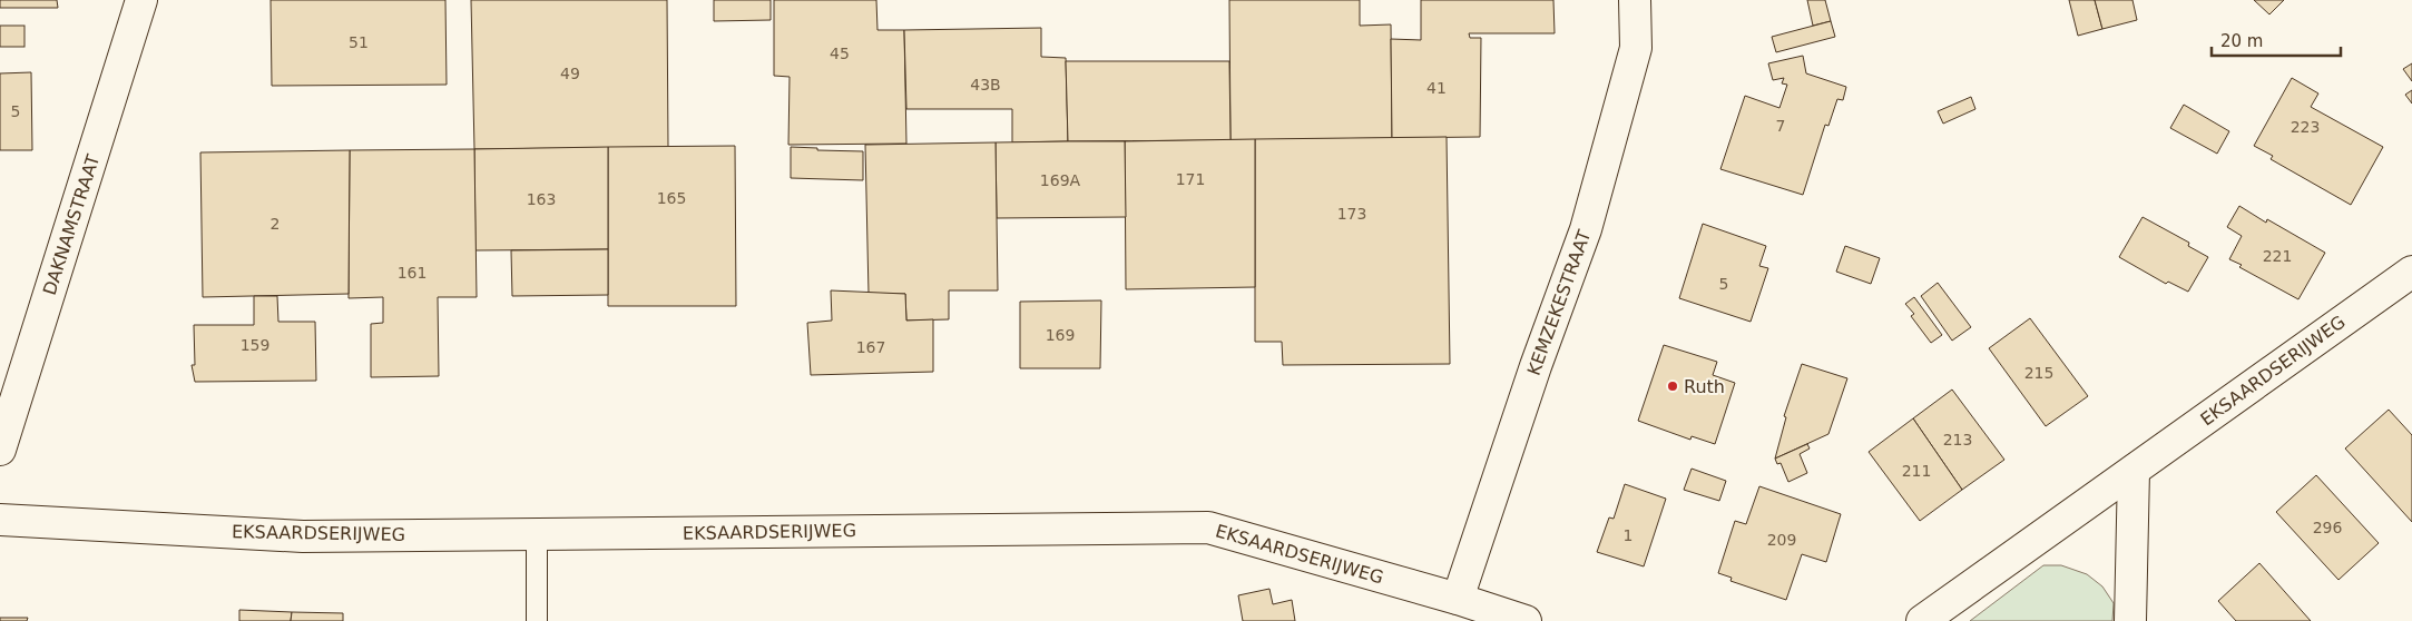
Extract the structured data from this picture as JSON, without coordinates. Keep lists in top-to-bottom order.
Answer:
{
  "streets": {
    "street": ["DAKNAMSTRAAT", "KEMZEKESTRAAT", "EKSAARDSERIJWEG"]
  },
  "crossings": [
    ["KEMZEKESTRAAT", "EKSAARDSERIJWEG"]
  ],
  "places": ["Ruth"],
  "house_numbers": [
    "51",
    "45",
    "49",
    "43B",
    "41",
    "5",
    "7",
    "223",
    "171",
    "169A",
    "165",
    "163",
    "173",
    "2",
    "221",
    "161",
    "5",
    "169",
    "159",
    "167",
    "215",
    "213",
    "211",
    "296",
    "1",
    "209"
  ],
  "scale_bar": "20 m"
}
